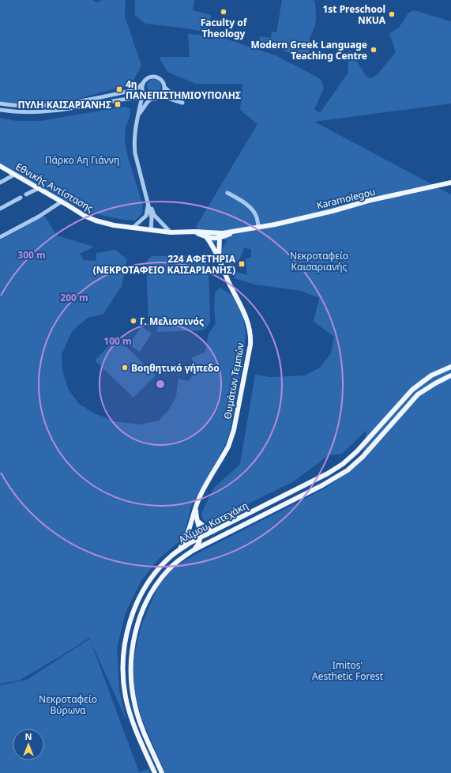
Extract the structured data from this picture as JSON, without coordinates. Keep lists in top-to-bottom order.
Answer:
{
  "streets": {
    "main road": [
      "Εθνικής Αντίστασης",
      "Karamolegou",
      "Θυμάτων Τεμπών",
      "Αλίμου Κατεχάκη"
    ]
  },
  "crossings": [
    ["Εθνικής Αντίστασης", "Karamolegou"],
    ["Εθνικής Αντίστασης", "Θυμάτων Τεμπών"],
    ["Θυμάτων Τεμπών", "Αλίμου Κατεχάκη"]
  ],
  "parks": [
    "Πάρκο Αη Γιάννη",
    "Νεκροταφείο Καισαριανής",
    "Imitos' Aesthetic Forest",
    "Νεκροταφείο Βύρωνα"
  ],
  "places": {
    "other": [
      "Faculty of Theology",
      "1st Preschool NKUA",
      "Modern Greek Language Teaching Centre",
      "Γ. Μελισσινός",
      "Βοηθητικό γήπεδο"
    ],
    "transit": ["4η ΠΑΝΕΠΙΣΤΗΜΙΟΥΠΟΛΗΣ", "ΠΥΛΗ ΚΑΙΣΑΡΙΑΝΗΣ", "224 ΑΦΕΤΗΡΙΑ (ΝΕΚΡΟΤΑΦΕΙΟ ΚΑΙΣΑΡΙΑΝΗΣ)"]
  },
  "north": "top",
  "rings": ["300 m", "200 m", "100 m"]
}
